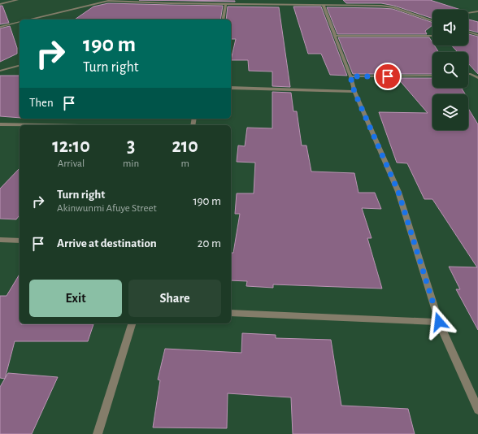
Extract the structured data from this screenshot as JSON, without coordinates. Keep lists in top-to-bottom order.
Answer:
{
  "page": {
    "turn": ["190 m", "Turn right"],
    "then": "Then",
    "eta": [
      "12:10",
      "Arrival",
      "3",
      "min",
      "210",
      "m"
    ],
    "list": [
      {
        "name": "Turn right",
        "note": "Akinwunmi Afuye Street",
        "value": "190 m"
      },
      {
        "name": "Arrive at destination",
        "value": "20 m"
      }
    ],
    "buttons": ["Exit", "Share"]
  }
}
